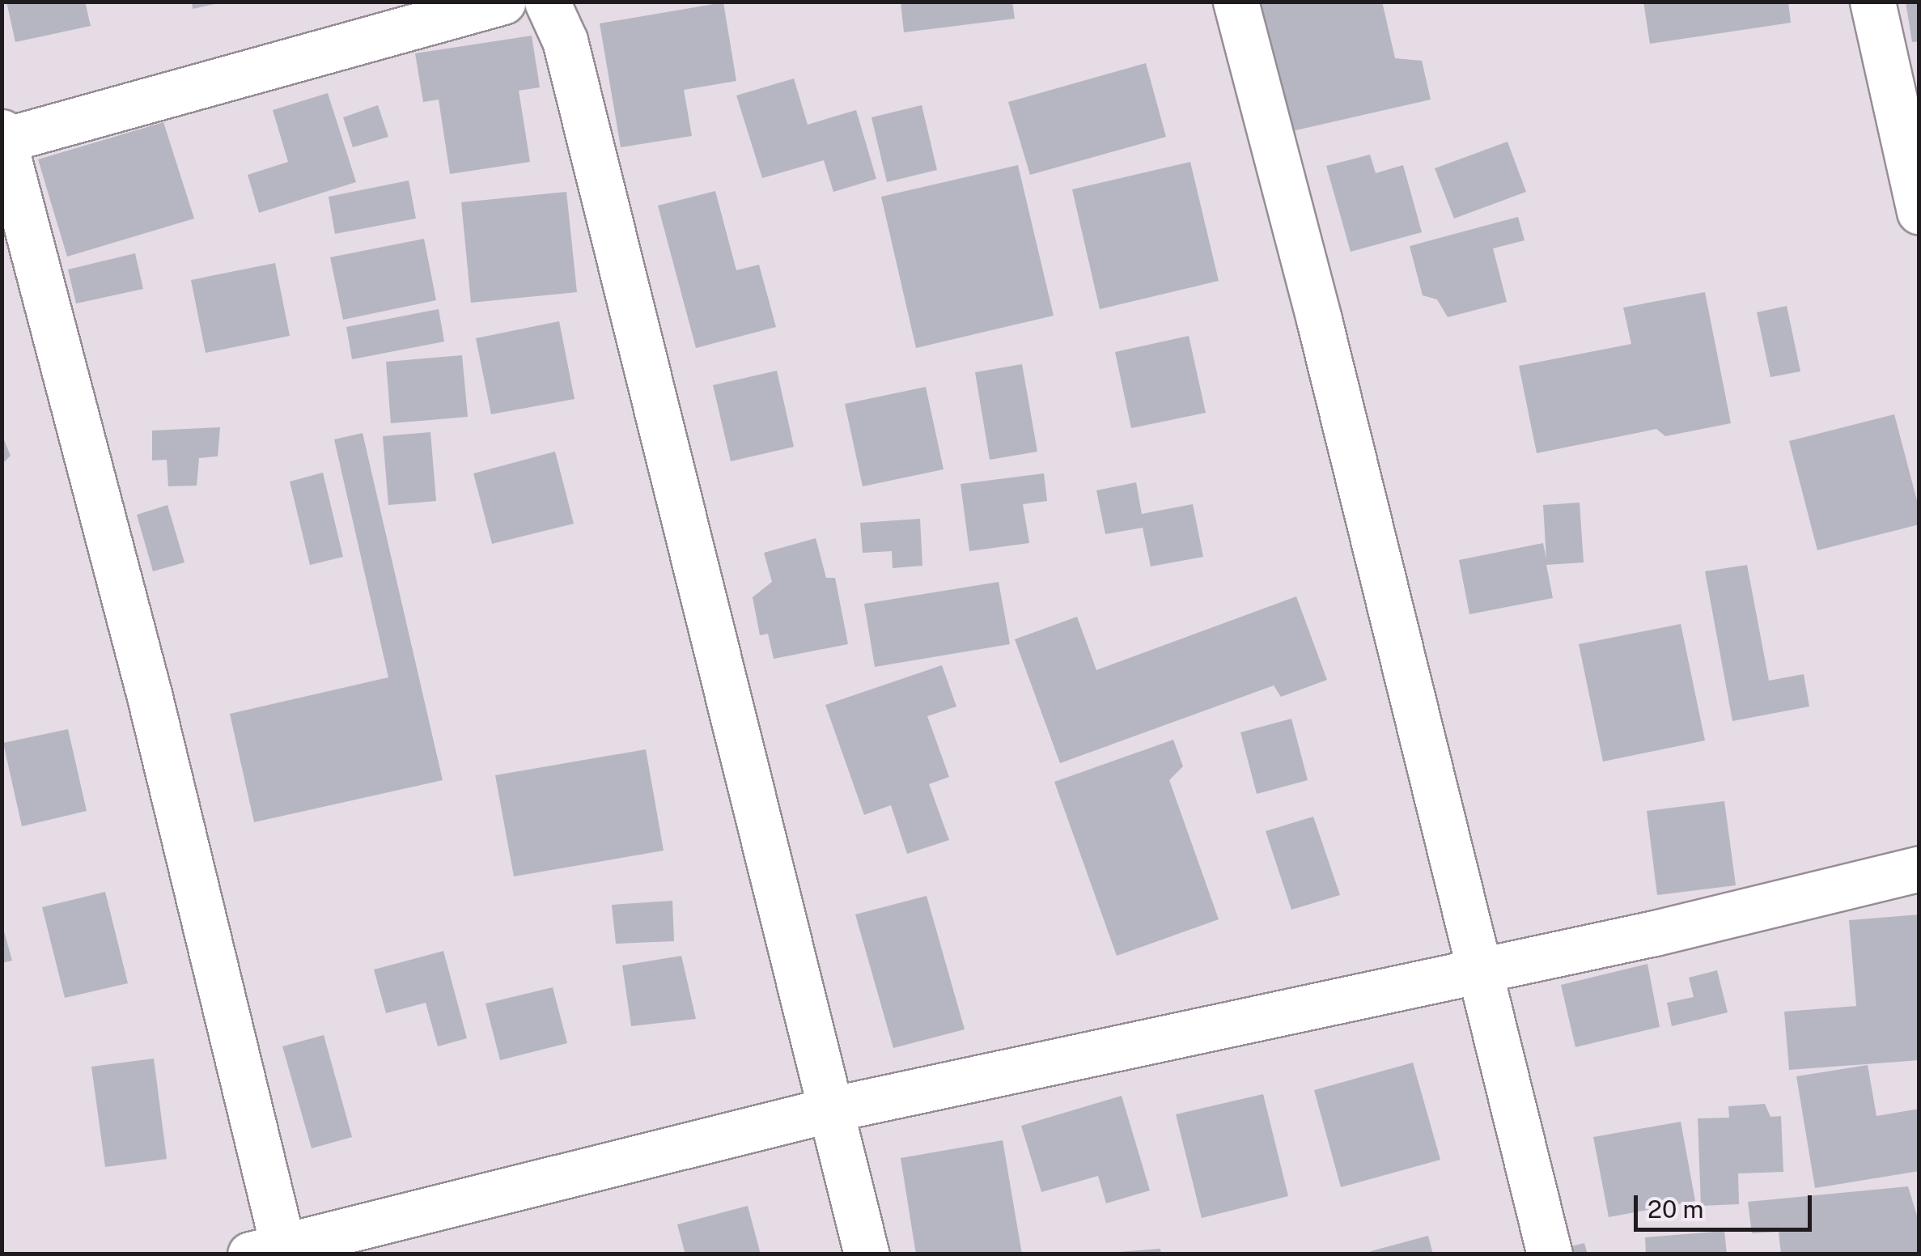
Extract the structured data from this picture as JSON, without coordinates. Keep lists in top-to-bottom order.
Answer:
{
  "scale_bar": "20 m"
}
